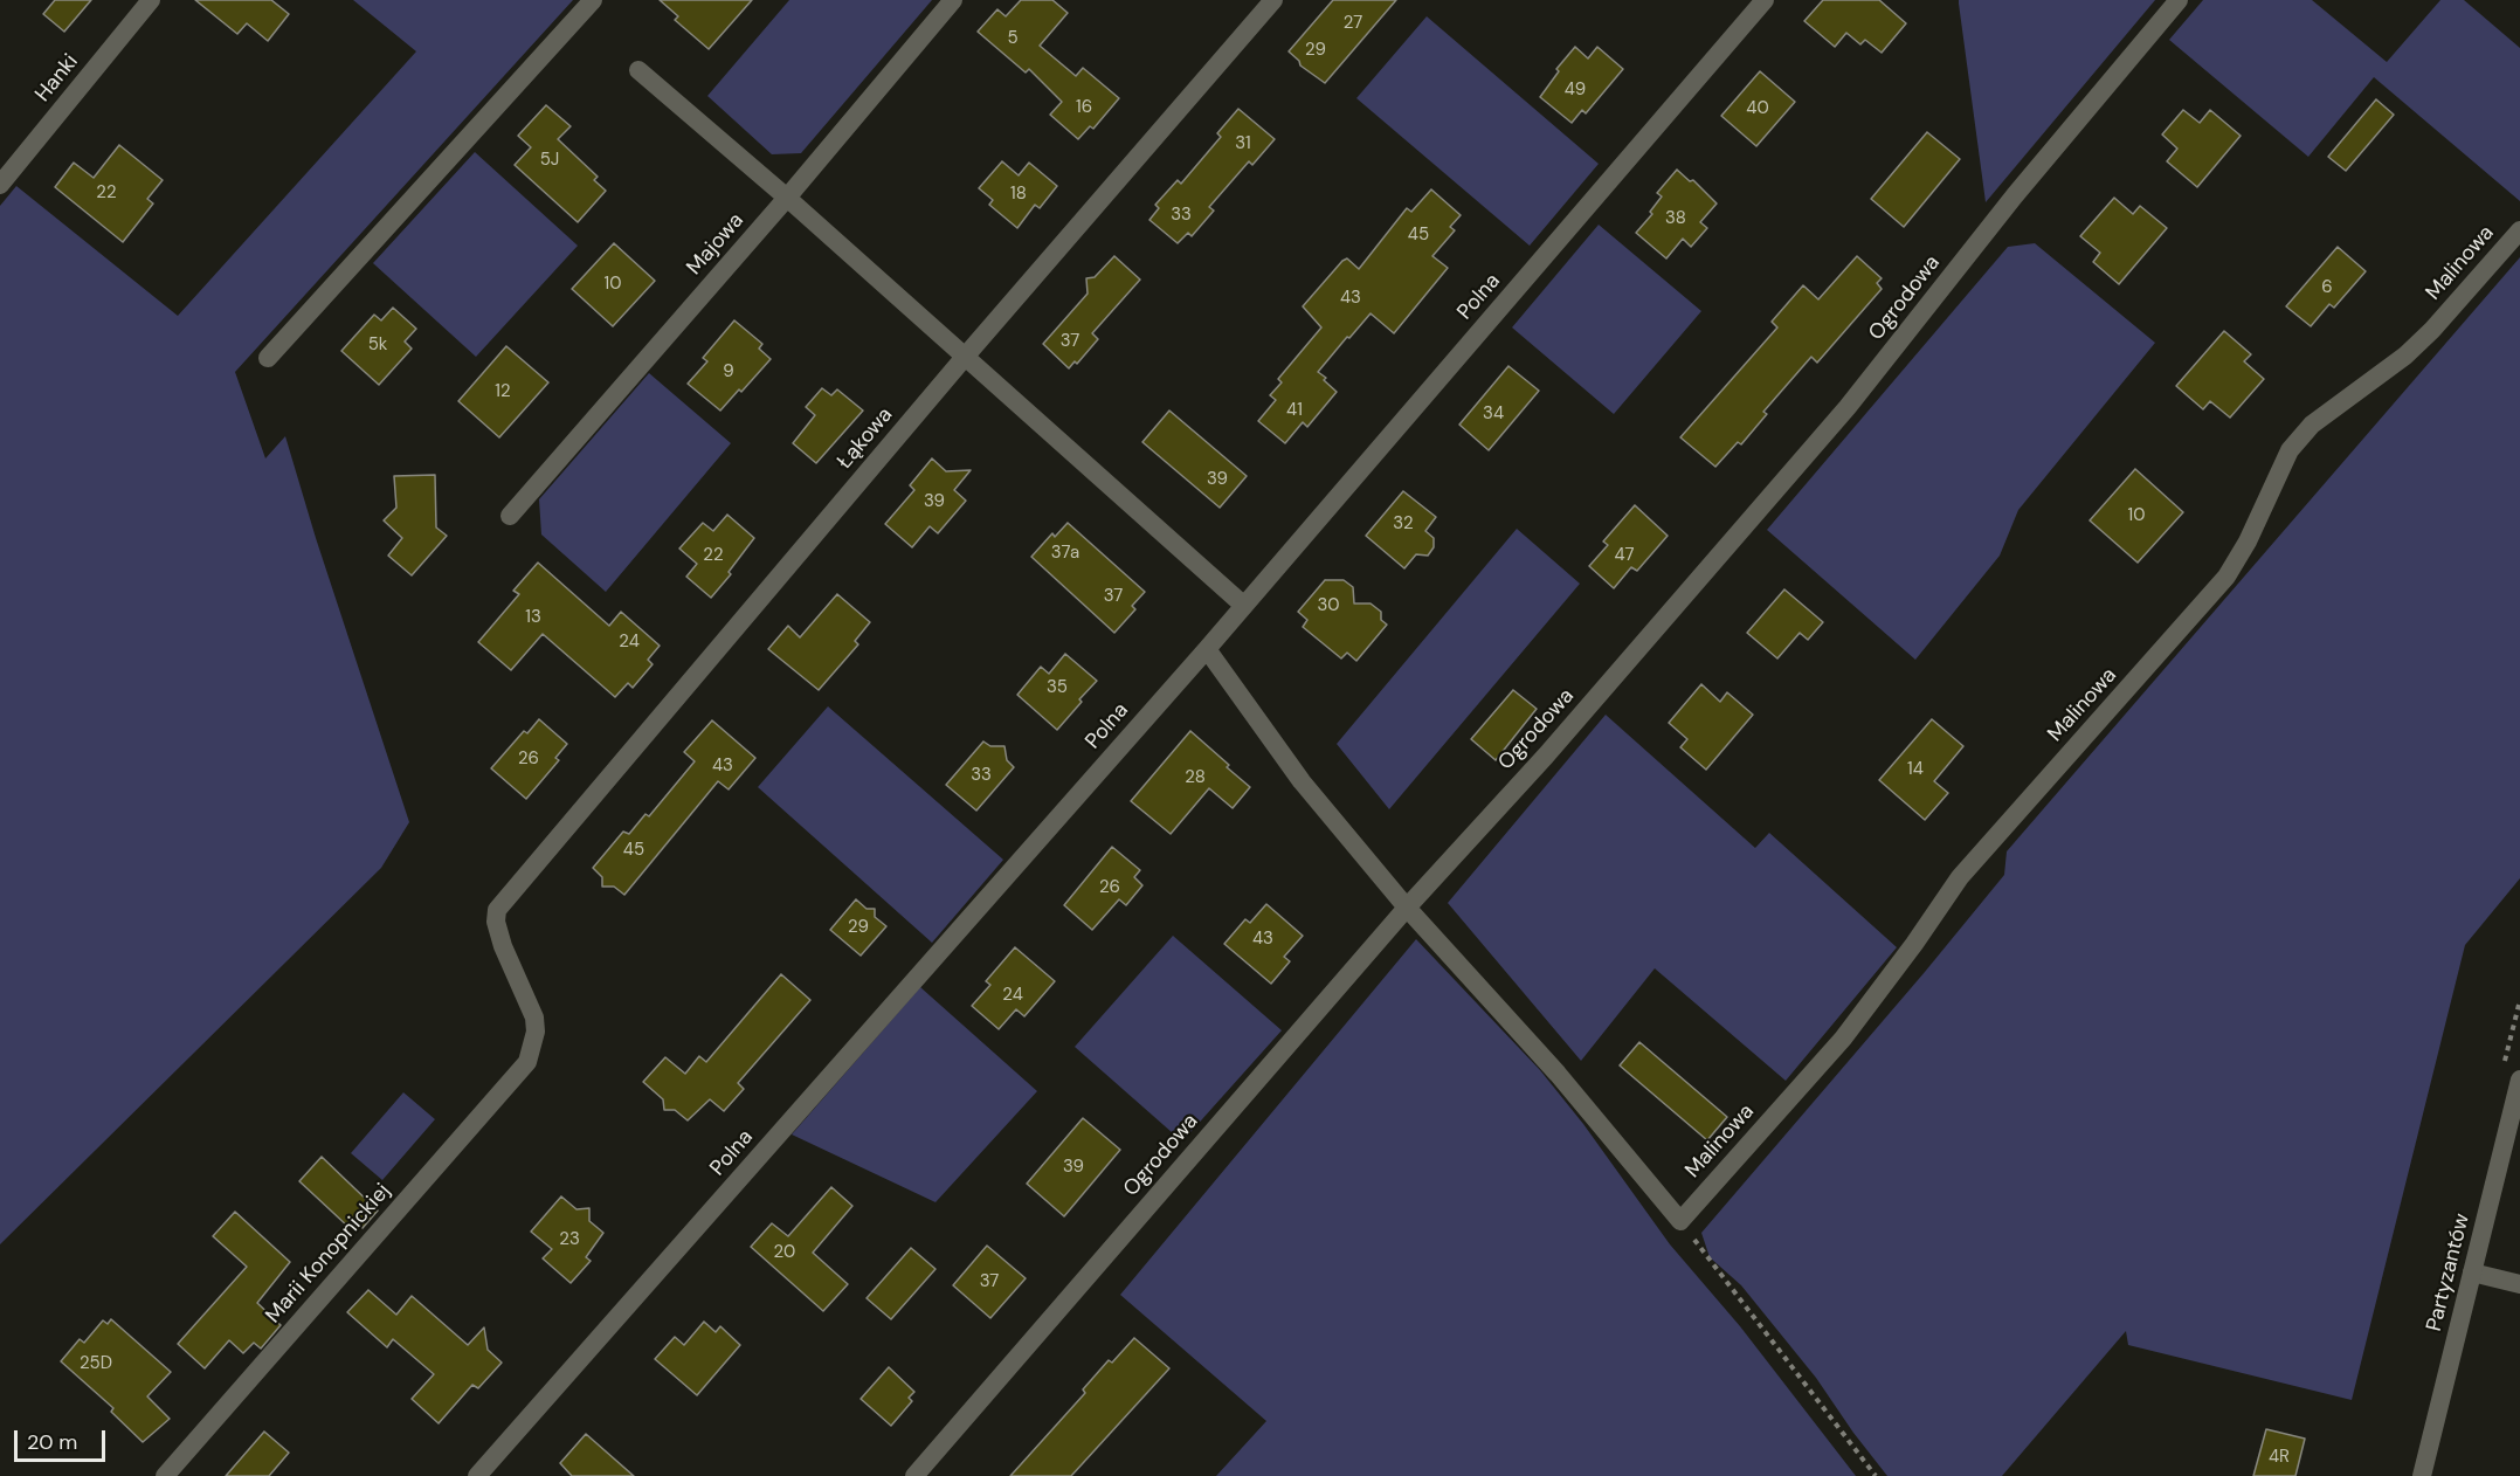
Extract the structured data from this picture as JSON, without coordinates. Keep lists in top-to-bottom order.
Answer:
{
  "streets": {
    "street": [
      "Hanki",
      "Majowa",
      "Malinowa",
      "Polna",
      "Ogrodowa",
      "Łąkowa",
      "Marii Konopnickiej",
      "Partyzantów"
    ]
  },
  "crossings": [
    ["Łąkowa", "Marii Konopnickiej"]
  ],
  "house_numbers": [
    "27",
    "5",
    "29",
    "49",
    "16",
    "40",
    "31",
    "5J",
    "22",
    "18",
    "33",
    "38",
    "45",
    "10",
    "6",
    "43",
    "37",
    "5k",
    "9",
    "12",
    "41",
    "34",
    "39",
    "39",
    "10",
    "32",
    "37a",
    "22",
    "47",
    "37",
    "30",
    "13",
    "24",
    "35",
    "26",
    "43",
    "14",
    "33",
    "28",
    "45",
    "26",
    "29",
    "43",
    "24",
    "39",
    "23",
    "20",
    "37",
    "25D",
    "4R"
  ],
  "scale_bar": "20 m"
}
